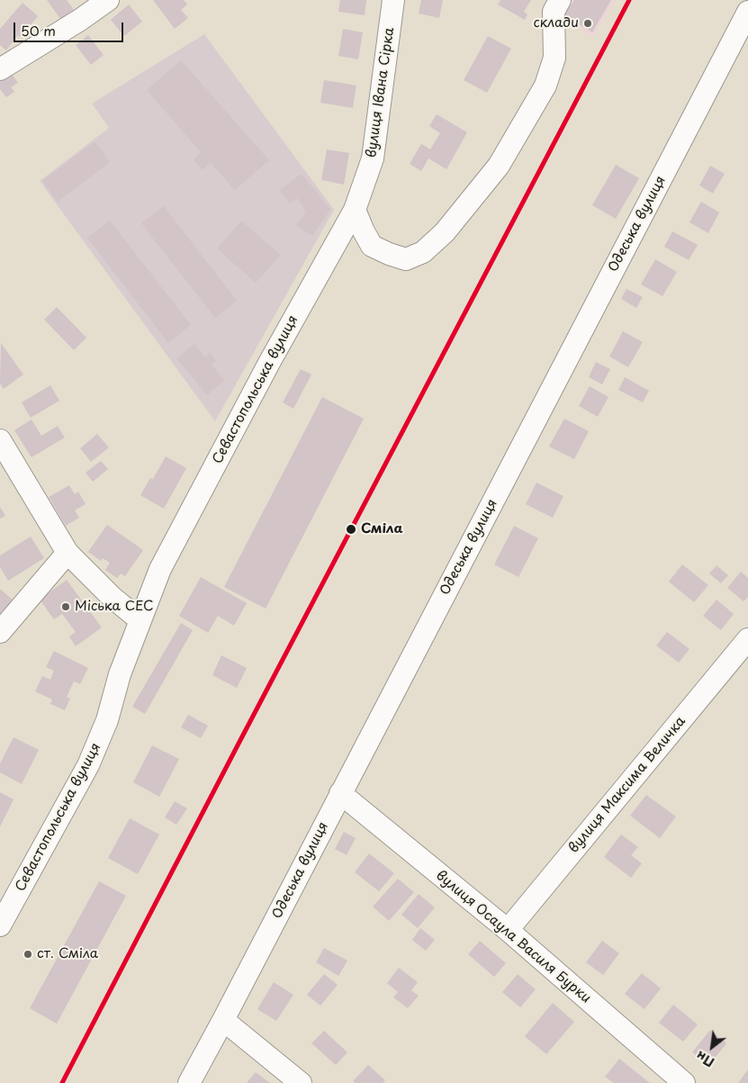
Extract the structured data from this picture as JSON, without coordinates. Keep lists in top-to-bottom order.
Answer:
{
  "streets": {
    "street": [
      "вулиця Івана Сірка",
      "Одеська вулиця",
      "Севастопольська вулиця",
      "вулиця Максима Величка",
      "вулиця Осаула Василя Бурки"
    ]
  },
  "crossings": [
    ["вулиця Івана Сірка", "Севастопольська вулиця"],
    ["Одеська вулиця", "вулиця Осаула Василя Бурки"],
    ["вулиця Максима Величка", "вулиця Осаула Василя Бурки"]
  ],
  "places": [
    "склади",
    "Сміла",
    "Міська СЕС",
    "ст. Сміла"
  ],
  "scale_bar": "50 m",
  "north": "bottom left"
}
